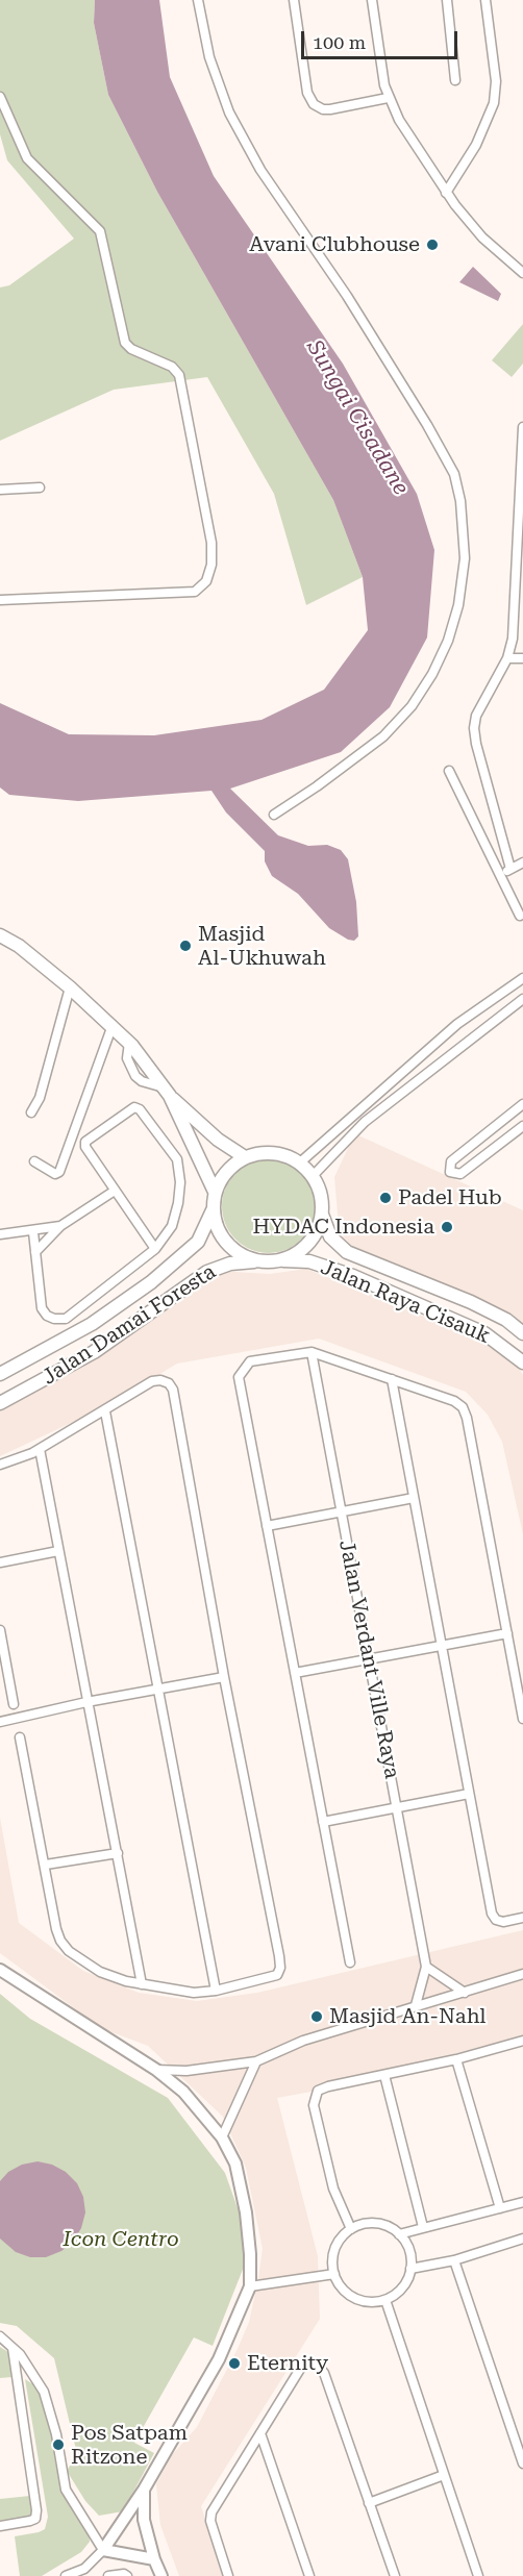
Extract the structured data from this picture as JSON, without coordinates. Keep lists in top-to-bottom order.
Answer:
{
  "streets": {
    "main road": ["Jalan Raya Cisauk", "Jalan Damai Foresta"],
    "street": ["Jalan Verdant Ville Raya"]
  },
  "crossings": [
    ["Jalan Raya Cisauk", "Jalan Damai Foresta"]
  ],
  "water": ["Sungai Cisadane"],
  "parks": ["Icon Centro"],
  "places": [
    "Avani Clubhouse",
    "Masjid Al-Ukhuwah",
    "Padel Hub",
    "HYDAC Indonesia",
    "Masjid An-Nahl",
    "Eternity",
    "Pos Satpam Ritzone"
  ],
  "scale_bar": "100 m"
}
